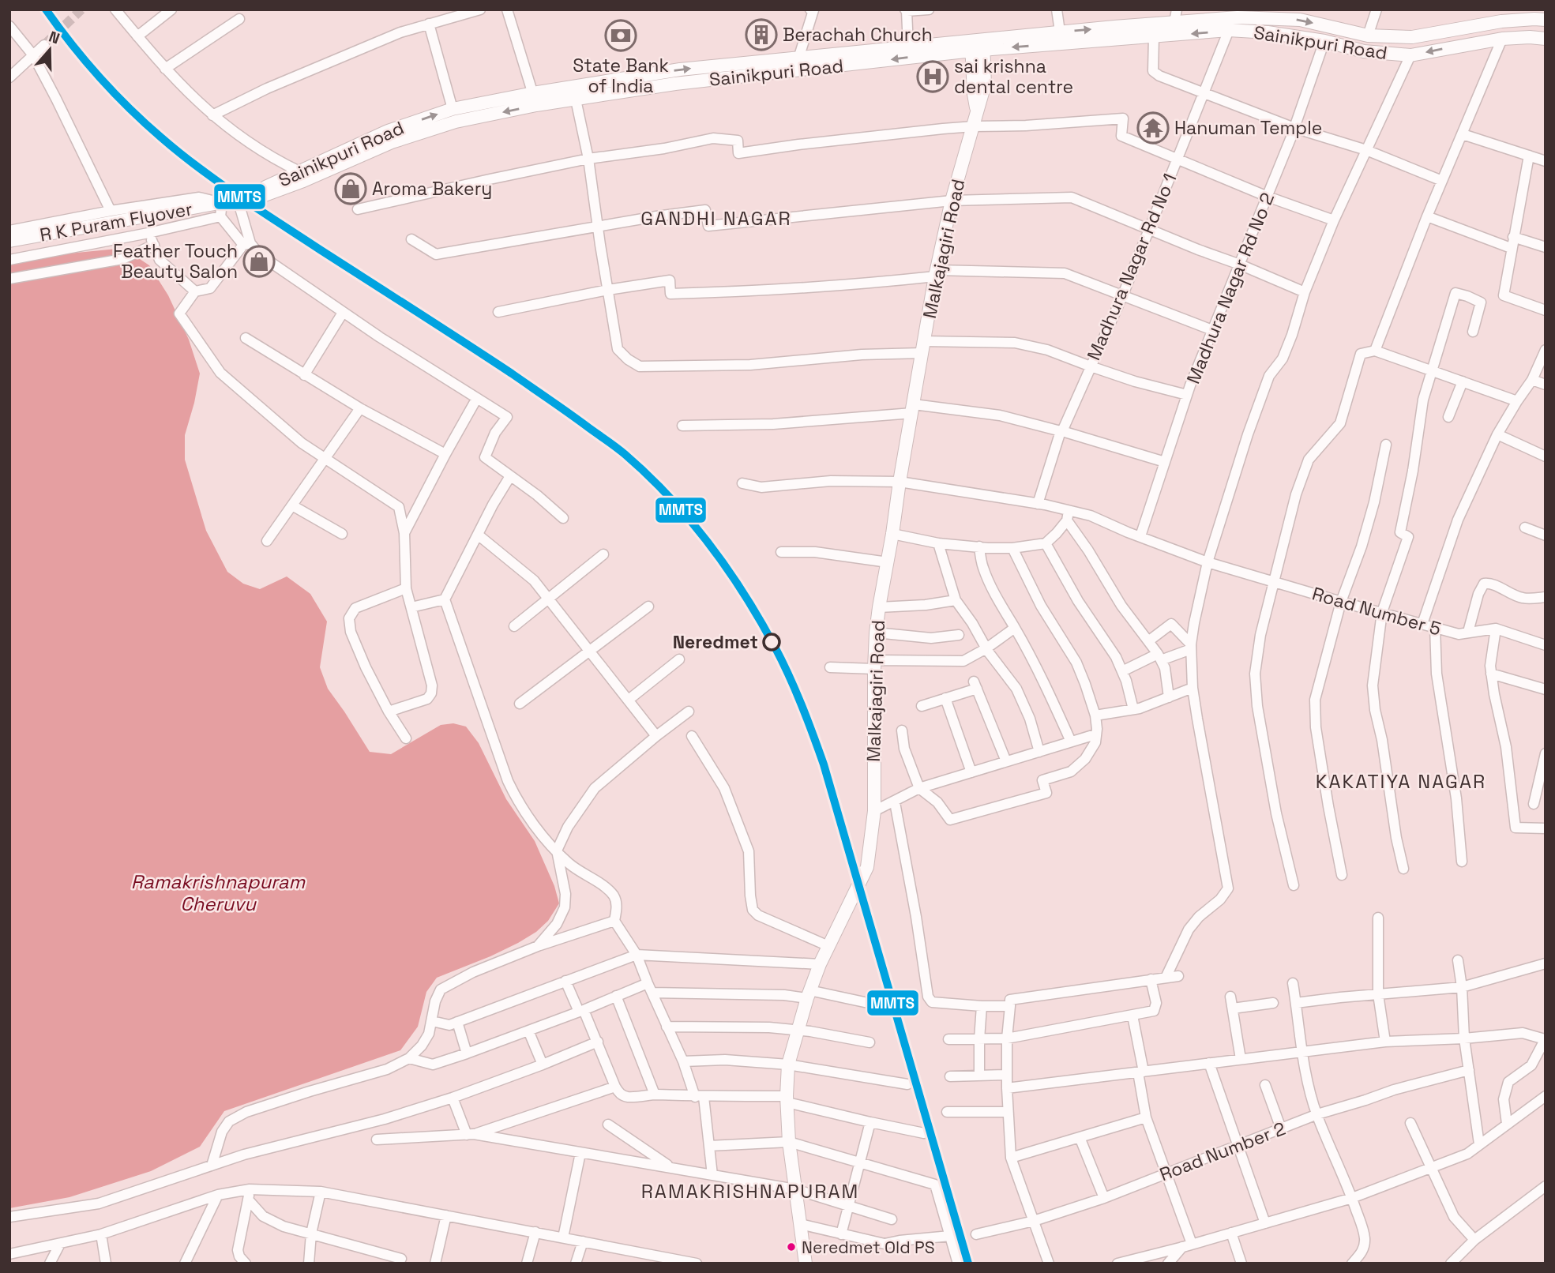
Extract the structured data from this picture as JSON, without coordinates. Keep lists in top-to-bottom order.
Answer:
{
  "streets": {
    "main road": ["Sainikpuri Road", "R K Puram Flyover", "Malkajagiri Road"],
    "street": [
      "Madhura Nagar Rd No 1",
      "Madhura Nagar Rd No 2",
      "Road Number 5",
      "Road Number 2"
    ]
  },
  "crossings": [
    ["Sainikpuri Road", "R K Puram Flyover"],
    ["Sainikpuri Road", "Malkajagiri Road"],
    ["Sainikpuri Road", "Madhura Nagar Rd No 1"],
    ["Sainikpuri Road", "Madhura Nagar Rd No 2"],
    ["Malkajagiri Road", "Road Number 5"],
    ["Madhura Nagar Rd No 1", "Road Number 5"],
    ["Madhura Nagar Rd No 2", "Road Number 5"]
  ],
  "districts": ["GANDHI NAGAR", "KAKATIYA NAGAR", "RAMAKRISHNAPURAM"],
  "water": ["Ramakrishnapuram Cheruvu"],
  "places": {
    "building": ["Berachah Church"],
    "bank": ["State Bank of India"],
    "hospital": ["sai krishna dental centre"],
    "temple": ["Hanuman Temple"],
    "shop": ["Aroma Bakery", "Feather Touch Beauty Salon"],
    "other": ["Neredmet", "Neredmet Old PS"]
  },
  "lines": ["transit line MMTS"],
  "north": "top"
}
